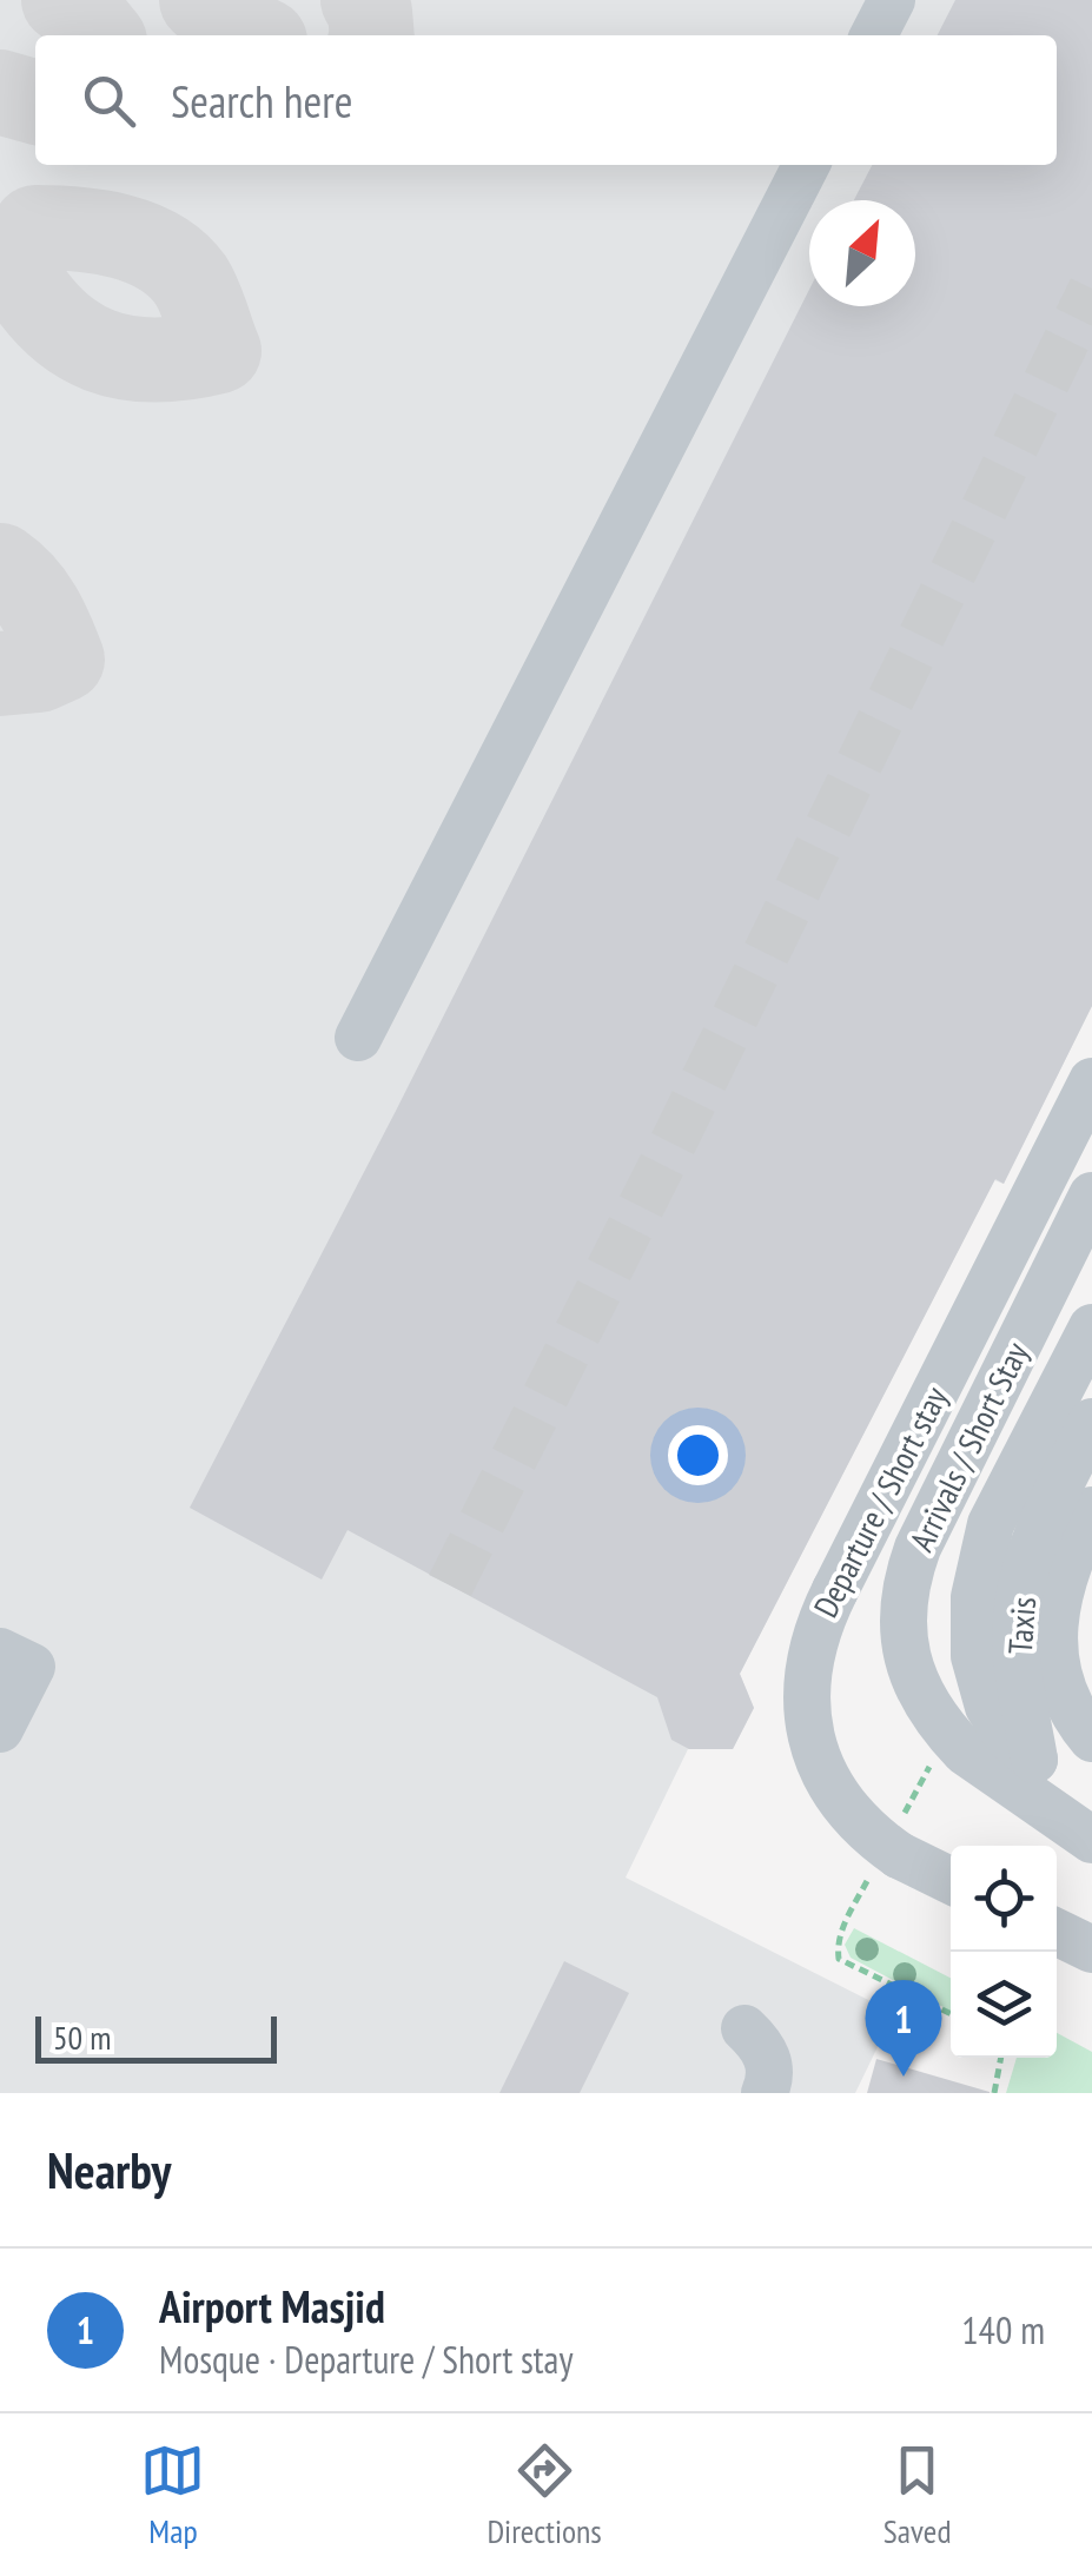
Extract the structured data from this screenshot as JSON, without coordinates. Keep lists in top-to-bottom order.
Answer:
{
  "streets": {
    "street": ["Arrivals / Short Stay", "Departure / Short stay", "Taxis"]
  },
  "crossings": [
    ["Arrivals / Short Stay", "Taxis"]
  ],
  "scale_bar": "50 m",
  "north": "top right",
  "page": {
    "search": "Search here",
    "pins": "1",
    "scale": "50 m",
    "heading": "Nearby",
    "list": [
      {
        "mark": "1",
        "name": "Airport Masjid",
        "note": "Mosque · Departure / Short stay",
        "value": "140 m"
      }
    ],
    "nav": ["Map", "Directions", "Saved"]
  }
}
